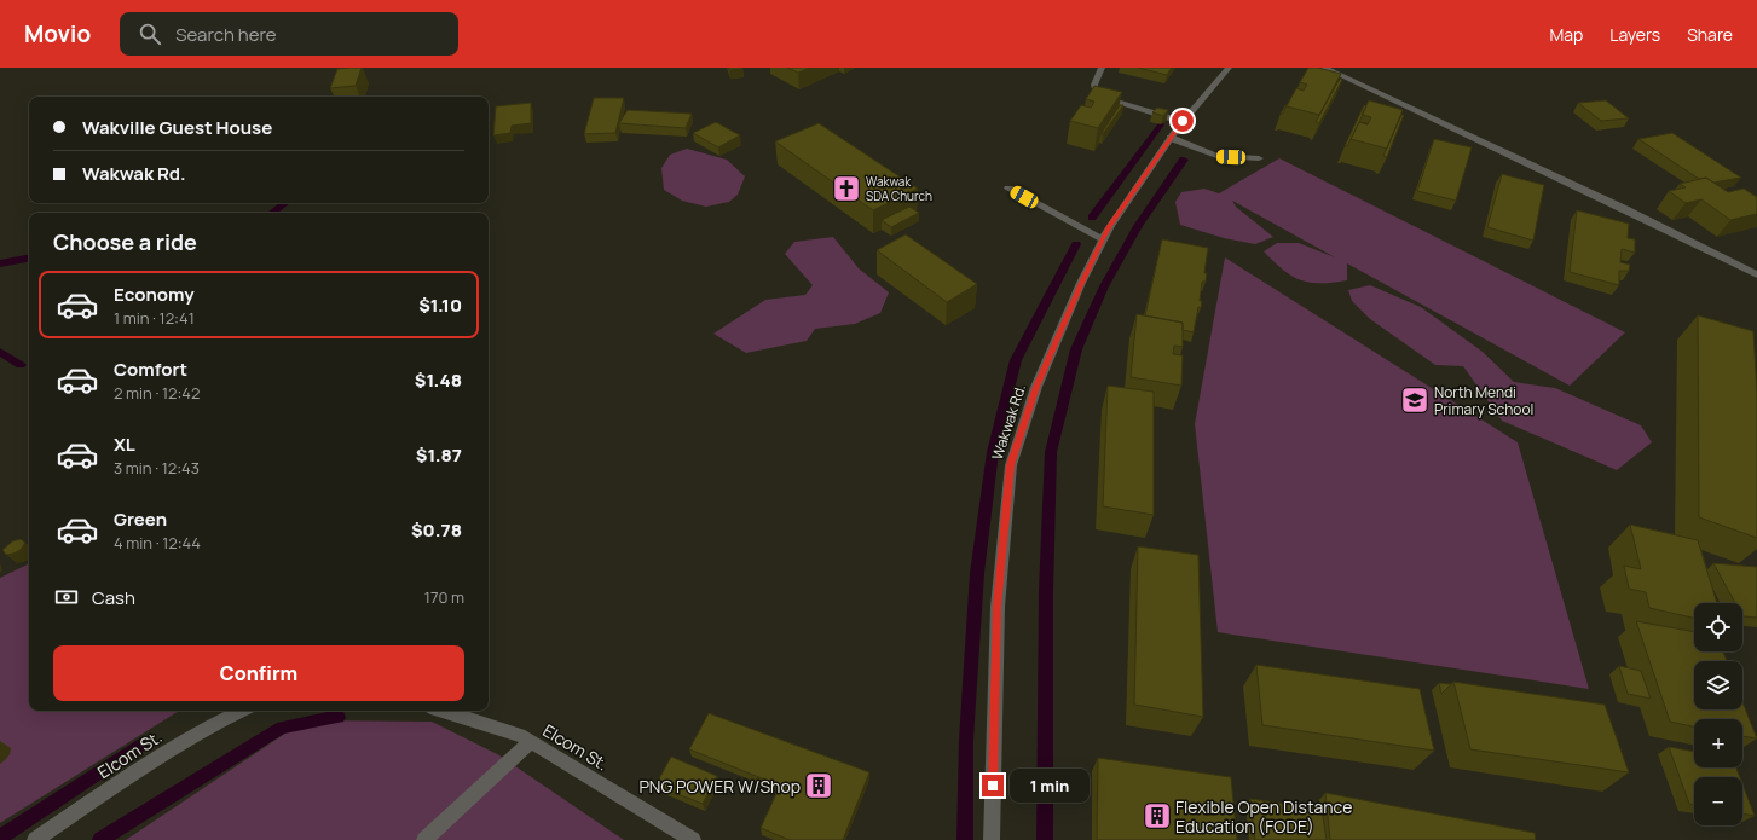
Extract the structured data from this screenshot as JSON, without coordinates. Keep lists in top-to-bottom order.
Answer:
{
  "streets": {
    "street": ["Wakwak Rd.", "Elcom St."]
  },
  "places": {
    "church": ["Wakwak SDA Church"],
    "school or university": ["North Mendi Primary School"],
    "building": ["PNG POWER W/Shop", "Flexible Open Distance Education (FODE)"]
  },
  "page": {
    "header": "Movio",
    "search": "Search here",
    "nav": ["Map", "Layers", "Share"],
    "banner": ["Wakville Guest House", "Wakwak Rd."],
    "heading": "Choose a ride",
    "list": [
      {
        "name": "Economy",
        "note": "1 min · 12:41",
        "value": "$1.10"
      },
      {
        "name": "Comfort",
        "note": "2 min · 12:42",
        "value": "$1.48"
      },
      {
        "name": "XL",
        "note": "3 min · 12:43",
        "value": "$1.87"
      },
      {
        "name": "Green",
        "note": "4 min · 12:44",
        "value": "$0.78"
      }
    ],
    "pay": ["Cash", "170 m"],
    "map_buttons": ["+", "−"],
    "buttons": "Confirm",
    "bubble": "1 min"
  }
}
